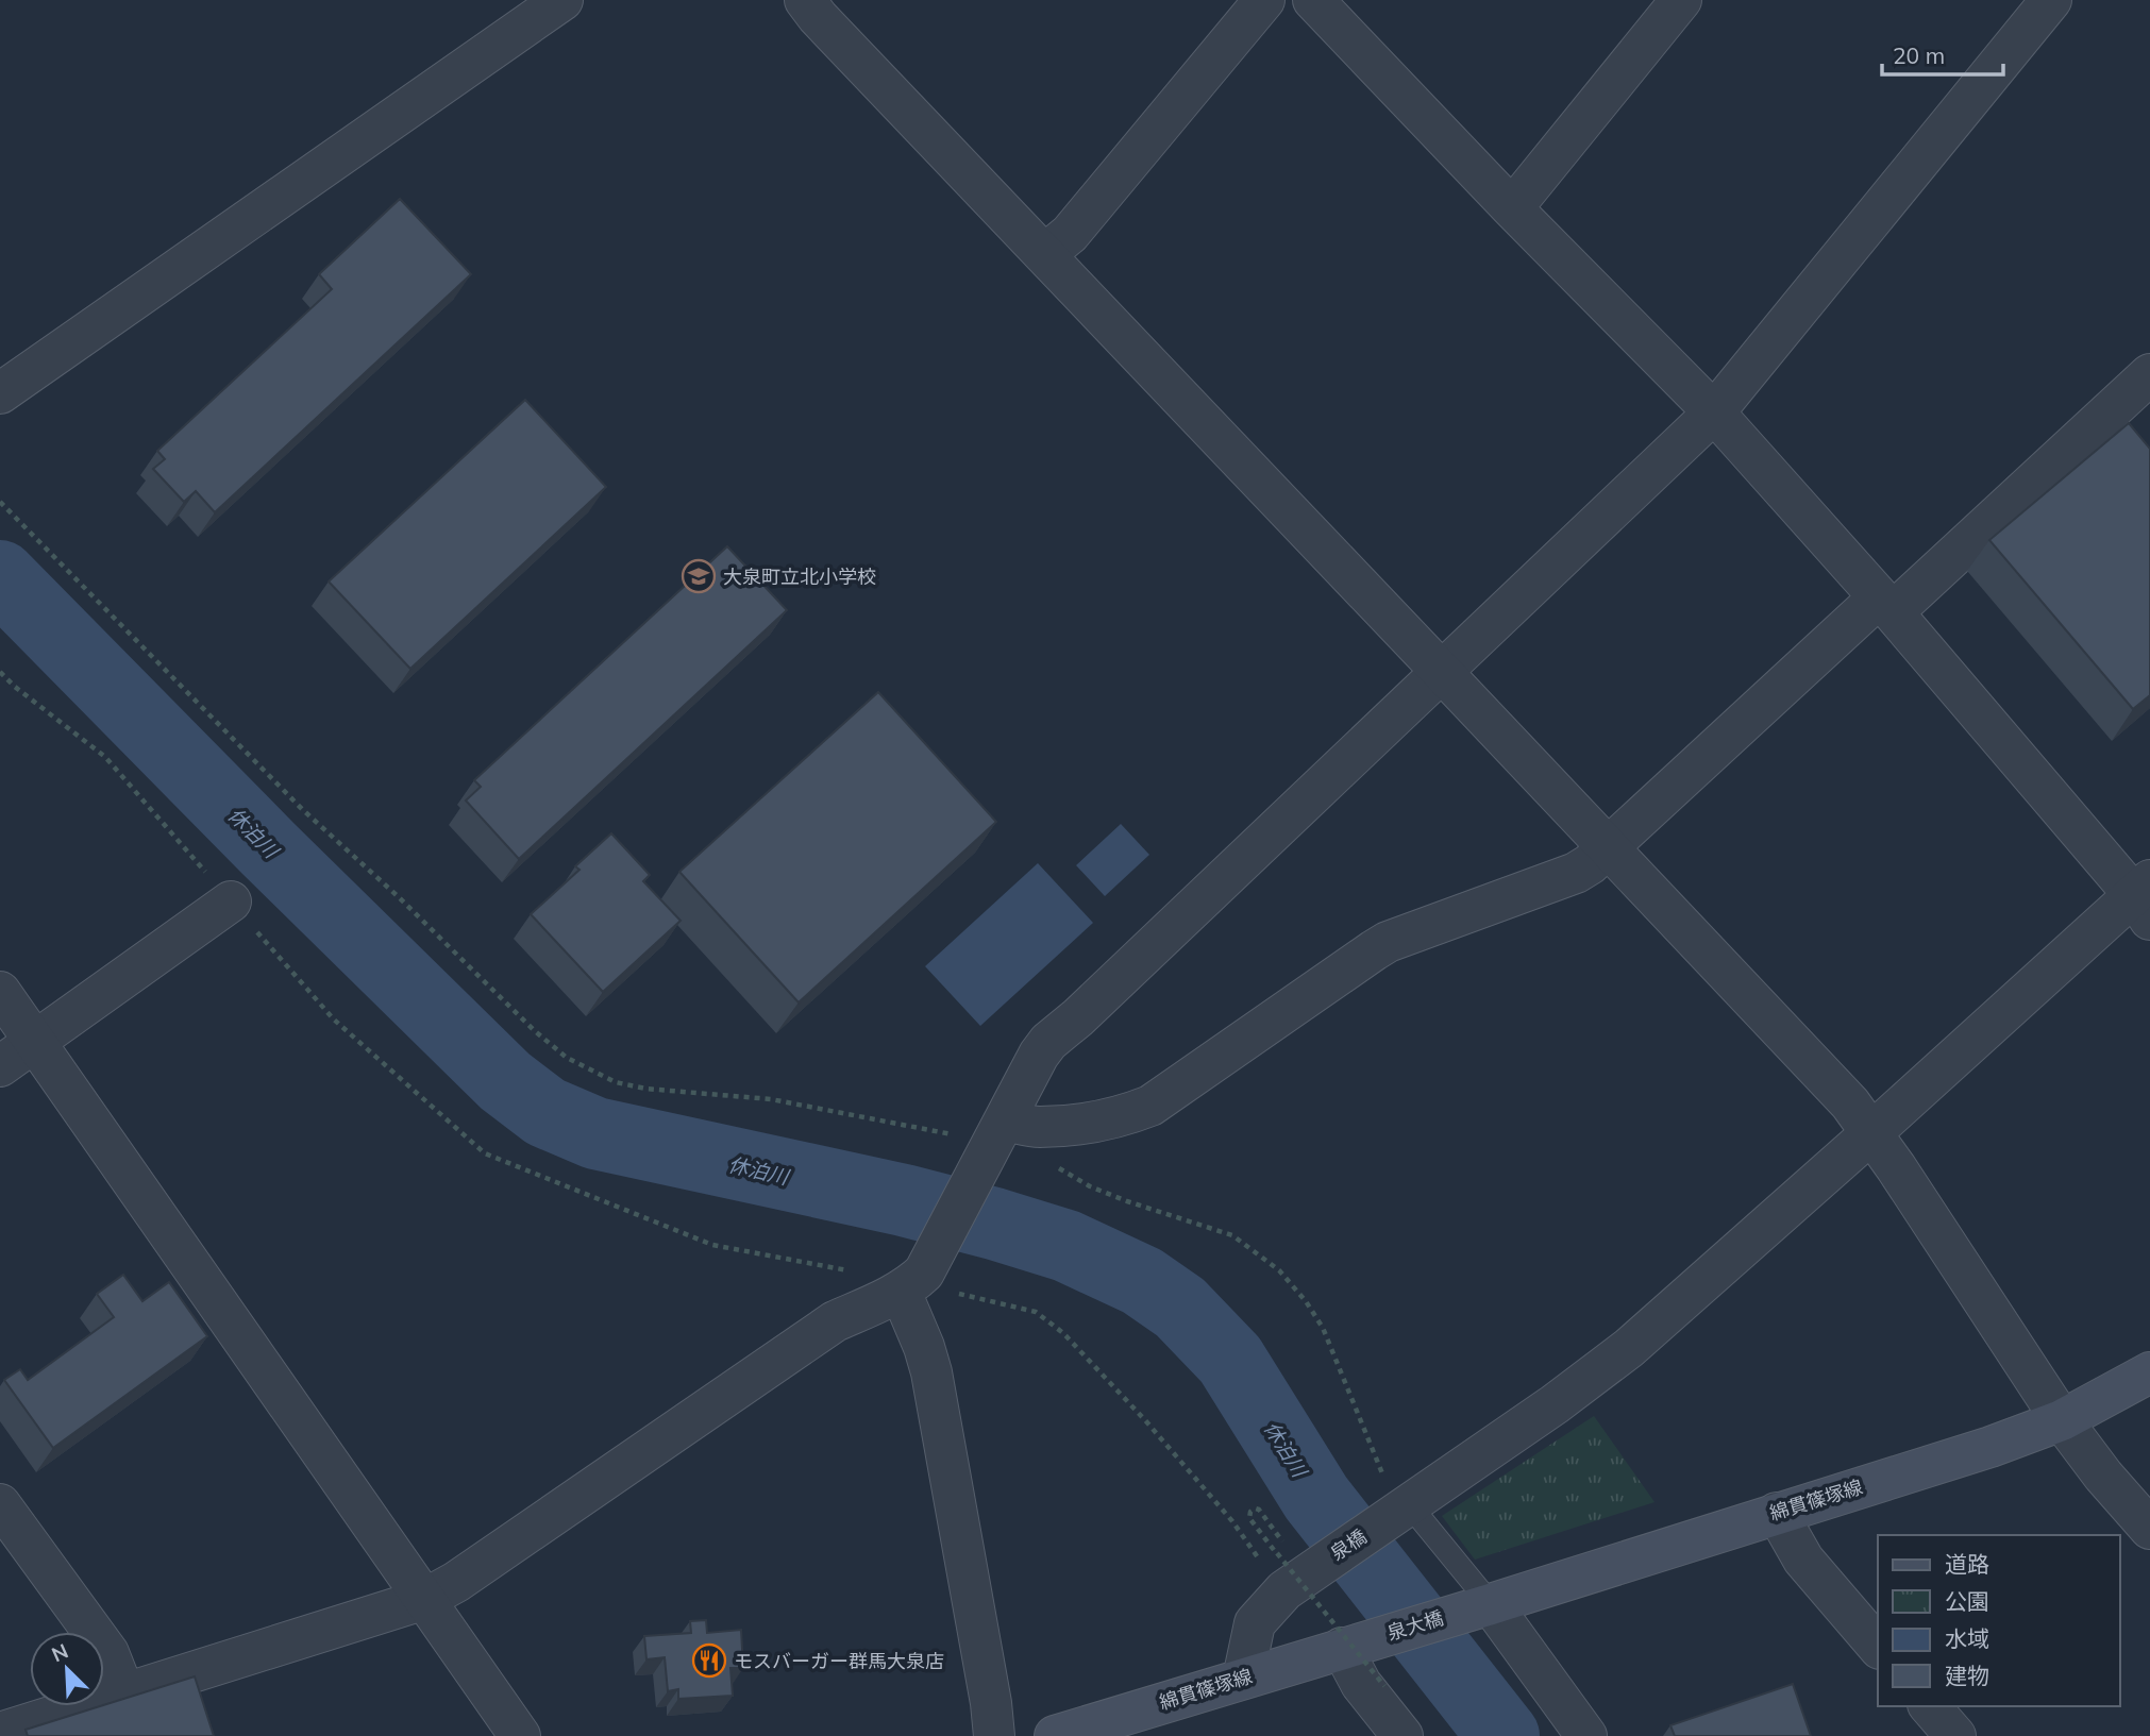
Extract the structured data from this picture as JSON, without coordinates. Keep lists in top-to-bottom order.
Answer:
{
  "streets": {
    "main road": ["綿貫篠塚線", "泉大橋"],
    "street": ["泉橋"]
  },
  "crossings": [
    ["綿貫篠塚線", "泉橋"],
    ["綿貫篠塚線", "泉大橋"]
  ],
  "water": ["休泊川"],
  "places": {
    "school or university": ["大泉町立北小学校"],
    "restaurant": ["モスバーガー群馬大泉店"]
  },
  "legend": [
    "道路",
    "公園",
    "水域",
    "建物"
  ],
  "scale_bar": "20 m",
  "north": "top left"
}
